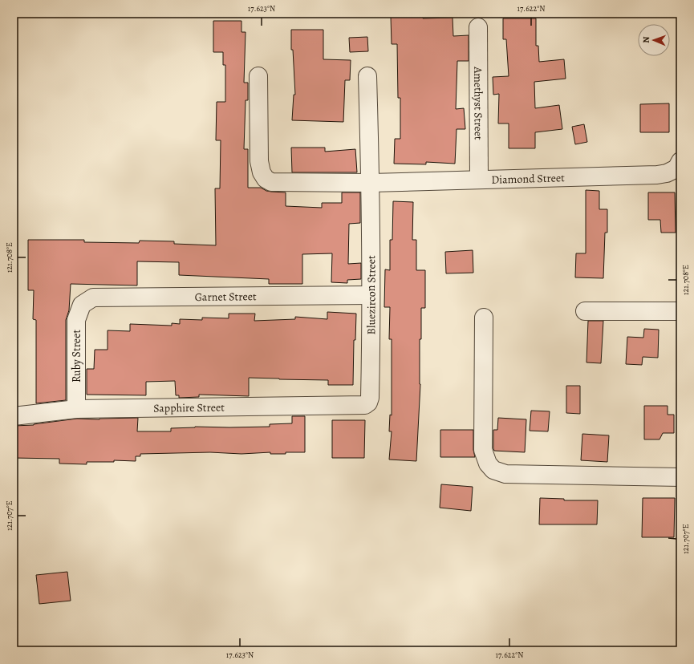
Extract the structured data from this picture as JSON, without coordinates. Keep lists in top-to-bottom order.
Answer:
{
  "streets": {
    "street": [
      "Amethyst Street",
      "Diamond Street",
      "Bluezircon Street",
      "Garnet Street",
      "Ruby Street",
      "Sapphire Street"
    ]
  },
  "crossings": [
    ["Amethyst Street", "Diamond Street"],
    ["Diamond Street", "Bluezircon Street"],
    ["Bluezircon Street", "Garnet Street"],
    ["Bluezircon Street", "Sapphire Street"],
    ["Garnet Street", "Ruby Street"],
    ["Ruby Street", "Sapphire Street"]
  ],
  "north": "left",
  "coordinates": [
    "17.623°N",
    "17.622°N",
    "121.708°E",
    "121.707°E"
  ]
}
